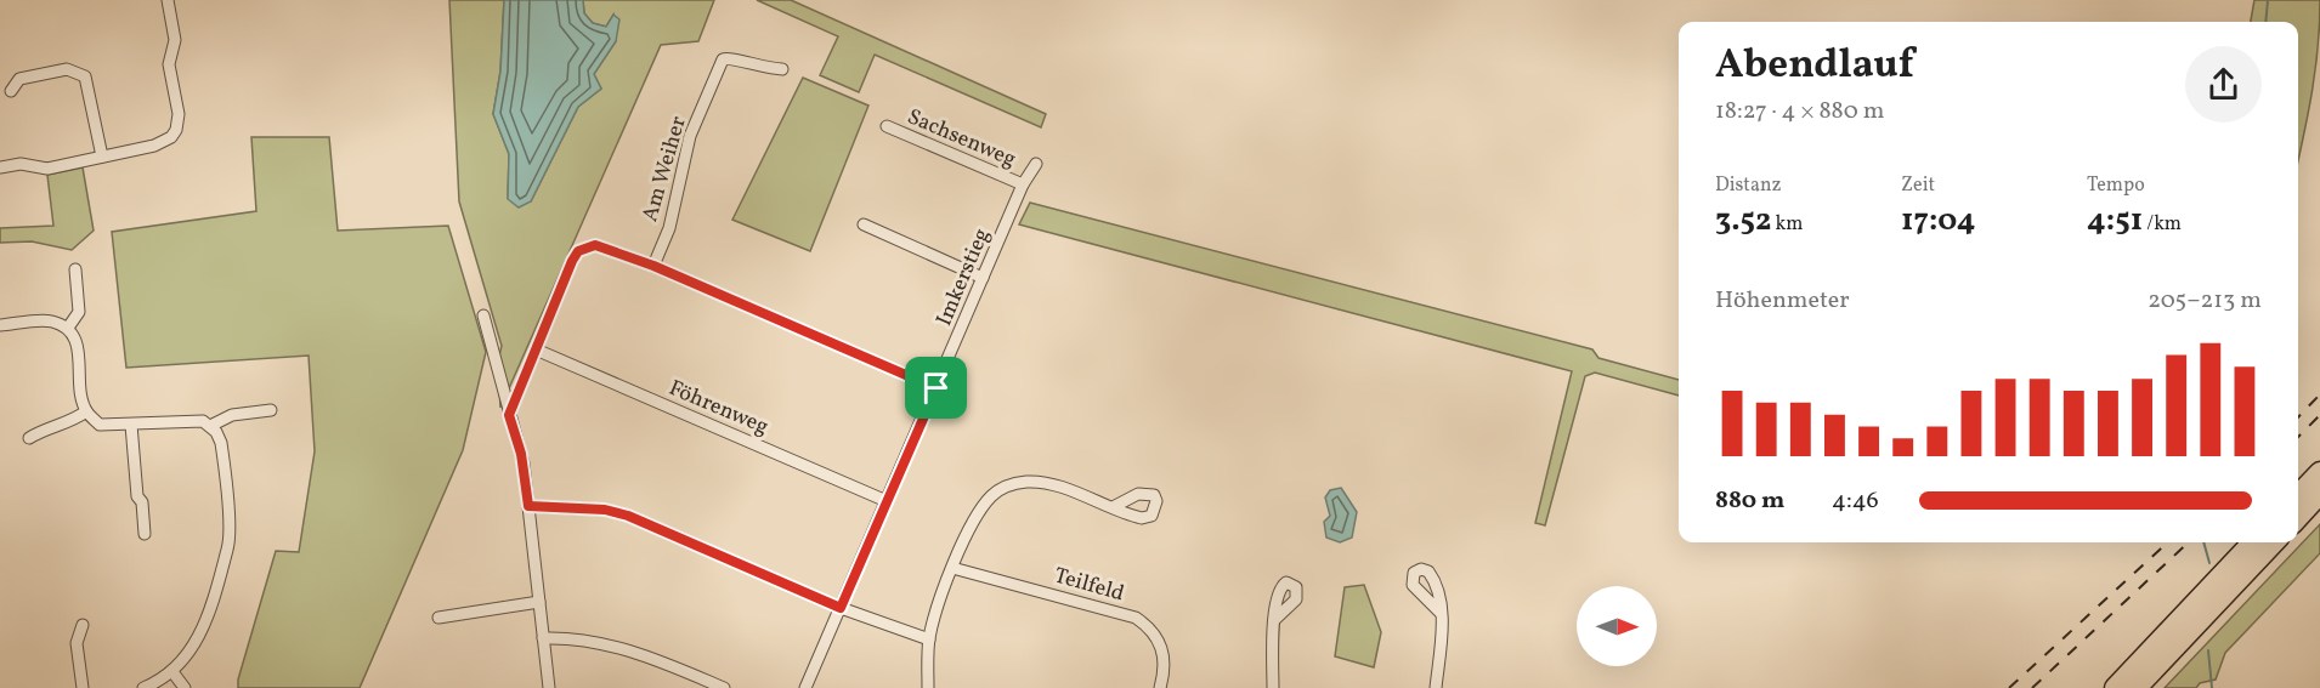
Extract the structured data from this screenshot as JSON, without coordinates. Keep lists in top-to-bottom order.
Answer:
{
  "streets": {
    "street": [
      "Sachsenweg",
      "Am Weiher",
      "Imkerstieg",
      "Föhrenweg",
      "Teilfeld"
    ]
  },
  "crossings": [
    ["Sachsenweg", "Imkerstieg"],
    ["Imkerstieg", "Föhrenweg"]
  ],
  "north": "right",
  "page": {
    "heading": ["Abendlauf", "18:27 · 4 × 880 m"],
    "stats": [
      ["Distanz", "3.52 km"],
      ["Zeit", "17:04"],
      ["Tempo", "4:51 /km"]
    ],
    "chart": ["Höhenmeter", "205–213 m"],
    "list": [
      {
        "name": "880 m",
        "note": "4:46"
      }
    ]
  }
}
